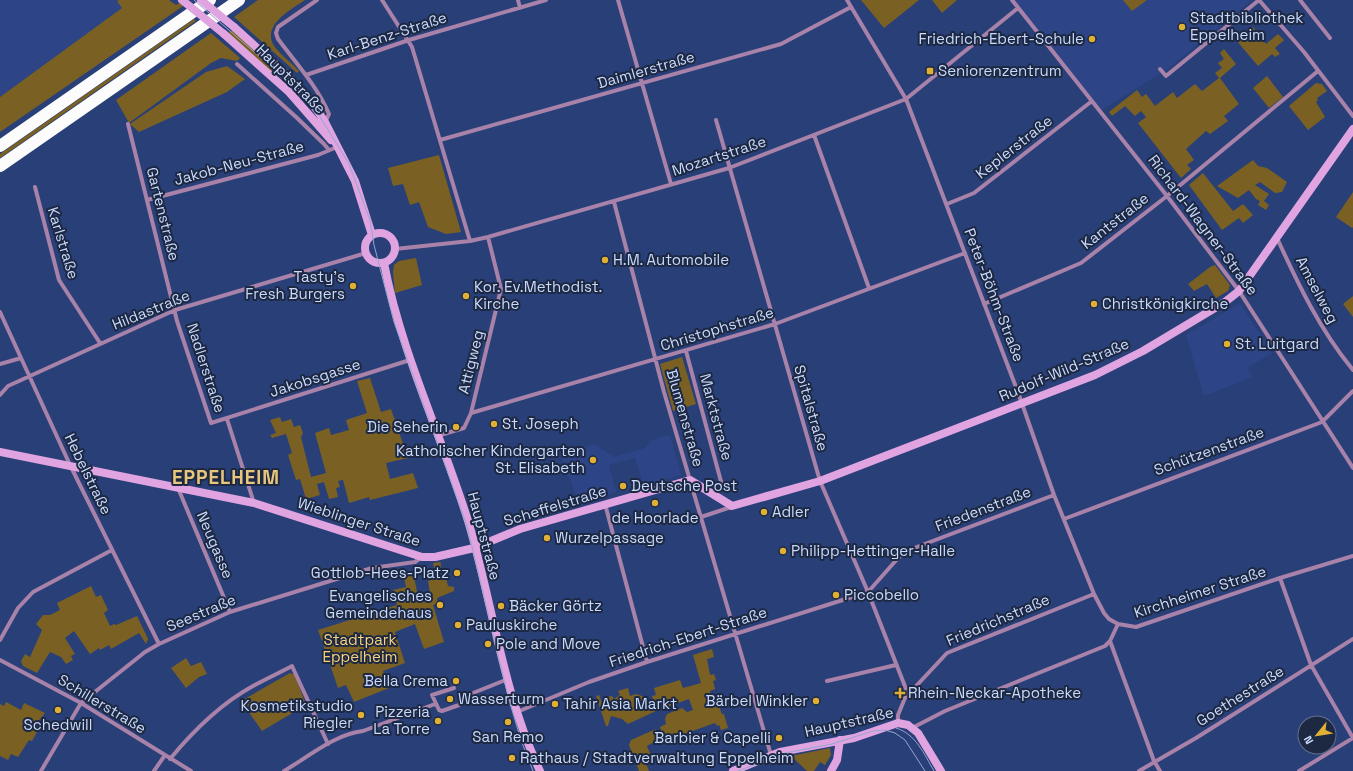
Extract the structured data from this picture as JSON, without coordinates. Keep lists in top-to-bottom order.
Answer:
{
  "streets": {
    "street": [
      "Karl-Benz-Straße",
      "Daimlerstraße",
      "Hauptstraße",
      "Keplerstraße",
      "Mozartstraße",
      "Jakob-Neu-Straße",
      "Gartenstraße",
      "Kantstraße",
      "Richard-Wagner-Straße",
      "Karlstraße",
      "Amselweg",
      "Peter-Böhm-Straße",
      "Hildastraße",
      "Christophstraße",
      "Attigweg",
      "Nadlerstraße",
      "Rudolf-Wild-Straße",
      "Jakobsgasse",
      "Spitalstraße",
      "Marktstraße",
      "Blumenstraße",
      "Schützenstraße",
      "Hebelstraße",
      "Scheffelstraße",
      "Friedenstraße",
      "Wieblinger Straße",
      "Neugasse",
      "Kirchheimer Straße",
      "Seestraße",
      "Friedrichstraße",
      "Friedrich-Ebert-Straße",
      "Goethestraße",
      "Schillerstraße"
    ]
  },
  "crossings": [
    ["Daimlerstraße", "Peter-Böhm-Straße"],
    ["Hauptstraße", "Mozartstraße"],
    ["Hauptstraße", "Jakob-Neu-Straße"],
    ["Hauptstraße", "Hildastraße"],
    ["Hauptstraße", "Attigweg"],
    ["Hauptstraße", "Jakobsgasse"],
    ["Hauptstraße", "Blumenstraße"],
    ["Hauptstraße", "Scheffelstraße"],
    ["Hauptstraße", "Wieblinger Straße"],
    ["Hauptstraße", "Friedrichstraße"],
    ["Hauptstraße", "Friedrich-Ebert-Straße"],
    ["Keplerstraße", "Richard-Wagner-Straße"],
    ["Keplerstraße", "Peter-Böhm-Straße"],
    ["Mozartstraße", "Richard-Wagner-Straße"],
    ["Mozartstraße", "Peter-Böhm-Straße"],
    ["Mozartstraße", "Hildastraße"],
    ["Mozartstraße", "Attigweg"],
    ["Mozartstraße", "Spitalstraße"],
    ["Mozartstraße", "Blumenstraße"],
    ["Jakob-Neu-Straße", "Gartenstraße"],
    ["Gartenstraße", "Hildastraße"],
    ["Gartenstraße", "Nadlerstraße"],
    ["Kantstraße", "Richard-Wagner-Straße"],
    ["Kantstraße", "Peter-Böhm-Straße"],
    ["Richard-Wagner-Straße", "Rudolf-Wild-Straße"],
    ["Richard-Wagner-Straße", "Schützenstraße"],
    ["Karlstraße", "Hildastraße"],
    ["Amselweg", "Rudolf-Wild-Straße"],
    ["Peter-Böhm-Straße", "Christophstraße"],
    ["Peter-Böhm-Straße", "Rudolf-Wild-Straße"],
    ["Peter-Böhm-Straße", "Schützenstraße"],
    ["Peter-Böhm-Straße", "Friedenstraße"],
    ["Peter-Böhm-Straße", "Kirchheimer Straße"],
    ["Peter-Böhm-Straße", "Friedrichstraße"],
    ["Hildastraße", "Nadlerstraße"],
    ["Hildastraße", "Hebelstraße"],
    ["Christophstraße", "Attigweg"],
    ["Christophstraße", "Spitalstraße"],
    ["Christophstraße", "Marktstraße"],
    ["Christophstraße", "Blumenstraße"],
    ["Nadlerstraße", "Jakobsgasse"],
    ["Nadlerstraße", "Wieblinger Straße"],
    ["Rudolf-Wild-Straße", "Spitalstraße"],
    ["Rudolf-Wild-Straße", "Blumenstraße"],
    ["Spitalstraße", "Friedenstraße"],
    ["Spitalstraße", "Friedrichstraße"],
    ["Spitalstraße", "Friedrich-Ebert-Straße"],
    ["Blumenstraße", "Scheffelstraße"],
    ["Blumenstraße", "Friedrich-Ebert-Straße"],
    ["Hebelstraße", "Wieblinger Straße"],
    ["Hebelstraße", "Seestraße"],
    ["Scheffelstraße", "Wieblinger Straße"],
    ["Friedenstraße", "Friedrich-Ebert-Straße"],
    ["Wieblinger Straße", "Neugasse"],
    ["Wieblinger Straße", "Seestraße"],
    ["Neugasse", "Seestraße"],
    ["Seestraße", "Schillerstraße"]
  ],
  "districts": ["EPPELHEIM"],
  "parks": ["Stadtpark Eppelheim"],
  "places": {
    "other": [
      "Stadtbibliothek Eppelheim",
      "Friedrich-Ebert-Schule",
      "H.M. Automobile",
      "Tasty's Fresh Burgers",
      "Kor. Ev.Methodist. Kirche",
      "Christkönigkirche",
      "St. Luitgard",
      "St. Joseph",
      "Die Seherin",
      "Katholischer Kindergarten St. Elisabeth",
      "Deutsche Post",
      "de Hoorlade",
      "Adler",
      "Wurzelpassage",
      "Philipp-Hettinger-Halle",
      "Gottlob-Hees-Platz",
      "Piccobello",
      "Evangelisches Gemeindehaus",
      "Bäcker Görtz",
      "Pauluskirche",
      "Pole and Move",
      "Bella Crema",
      "Wasserturm",
      "Bärbel Winkler",
      "Tahir Asia Markt",
      "Schedwill",
      "Kosmetikstudio Riegler",
      "Pizzeria La Torre",
      "San Remo",
      "Barbier & Capelli",
      "Rathaus / Stadtverwaltung Eppelheim"
    ],
    "transit": ["Seniorenzentrum"],
    "health": ["Rhein-Neckar-Apotheke"]
  },
  "north": "bottom left"
}
